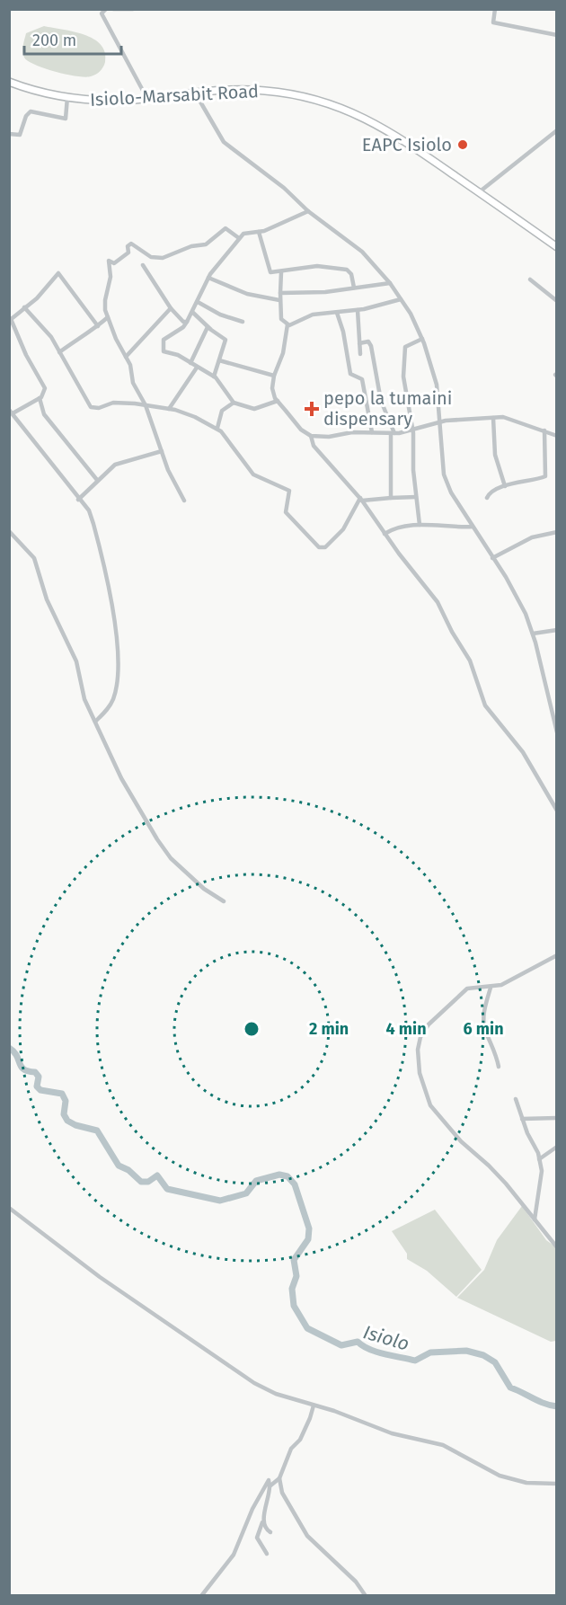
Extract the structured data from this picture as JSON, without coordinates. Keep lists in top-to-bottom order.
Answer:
{
  "streets": {
    "highway": ["Isiolo-Marsabit Road"]
  },
  "water": ["Isiolo"],
  "places": {
    "other": ["EAPC Isiolo"],
    "health": ["pepo la tumaini dispensary"]
  },
  "scale_bar": "200 m",
  "rings": ["2 min", "4 min", "6 min"]
}
